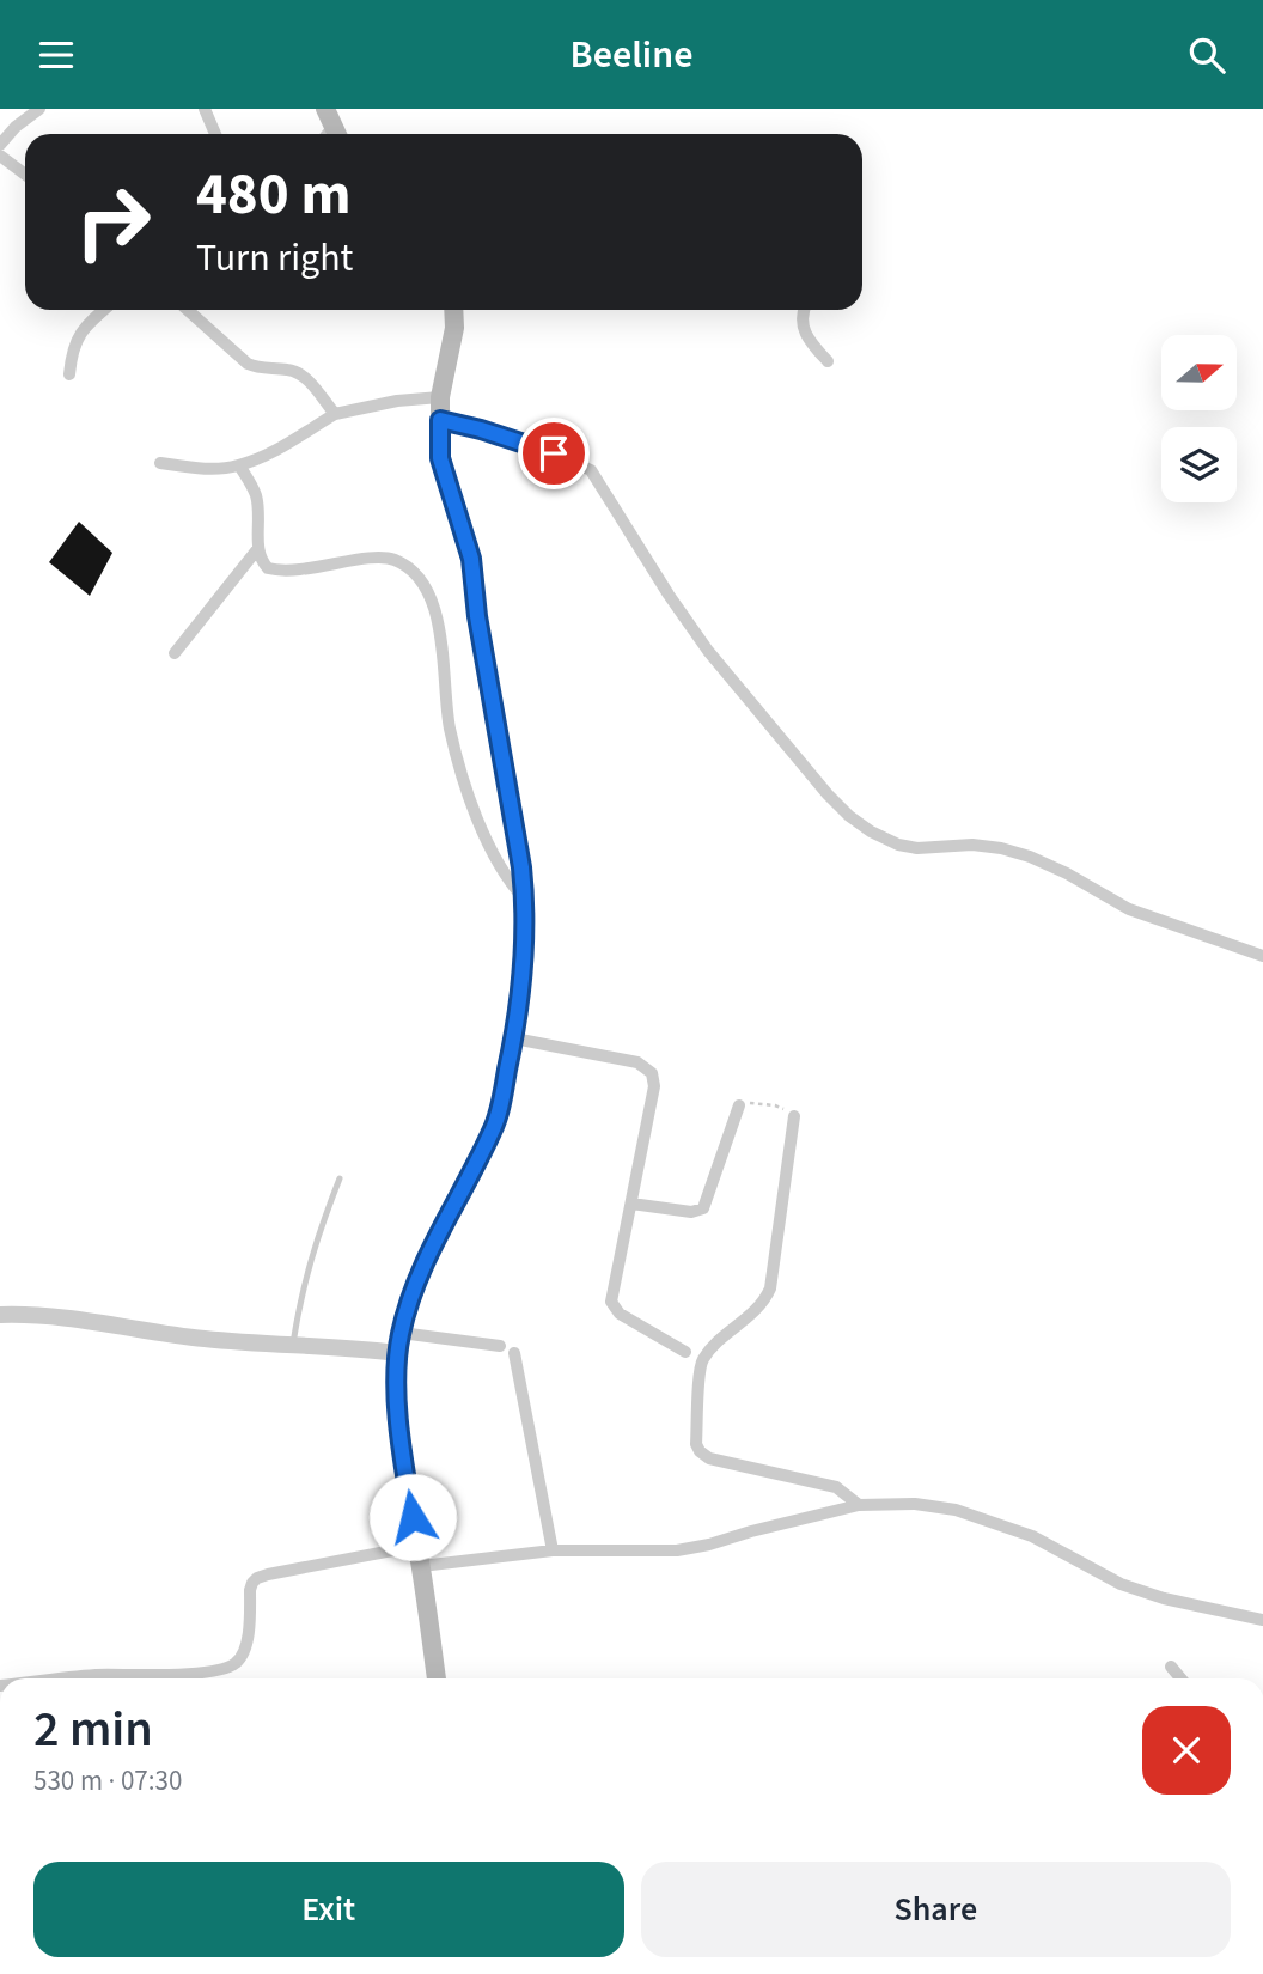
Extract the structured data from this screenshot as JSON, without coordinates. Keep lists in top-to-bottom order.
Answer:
{
  "north": "right",
  "page": {
    "header": "Beeline",
    "turn": ["480 m", "Turn right"],
    "heading": ["2 min", "530 m · 07:30"],
    "buttons": ["Exit", "Share"]
  }
}
